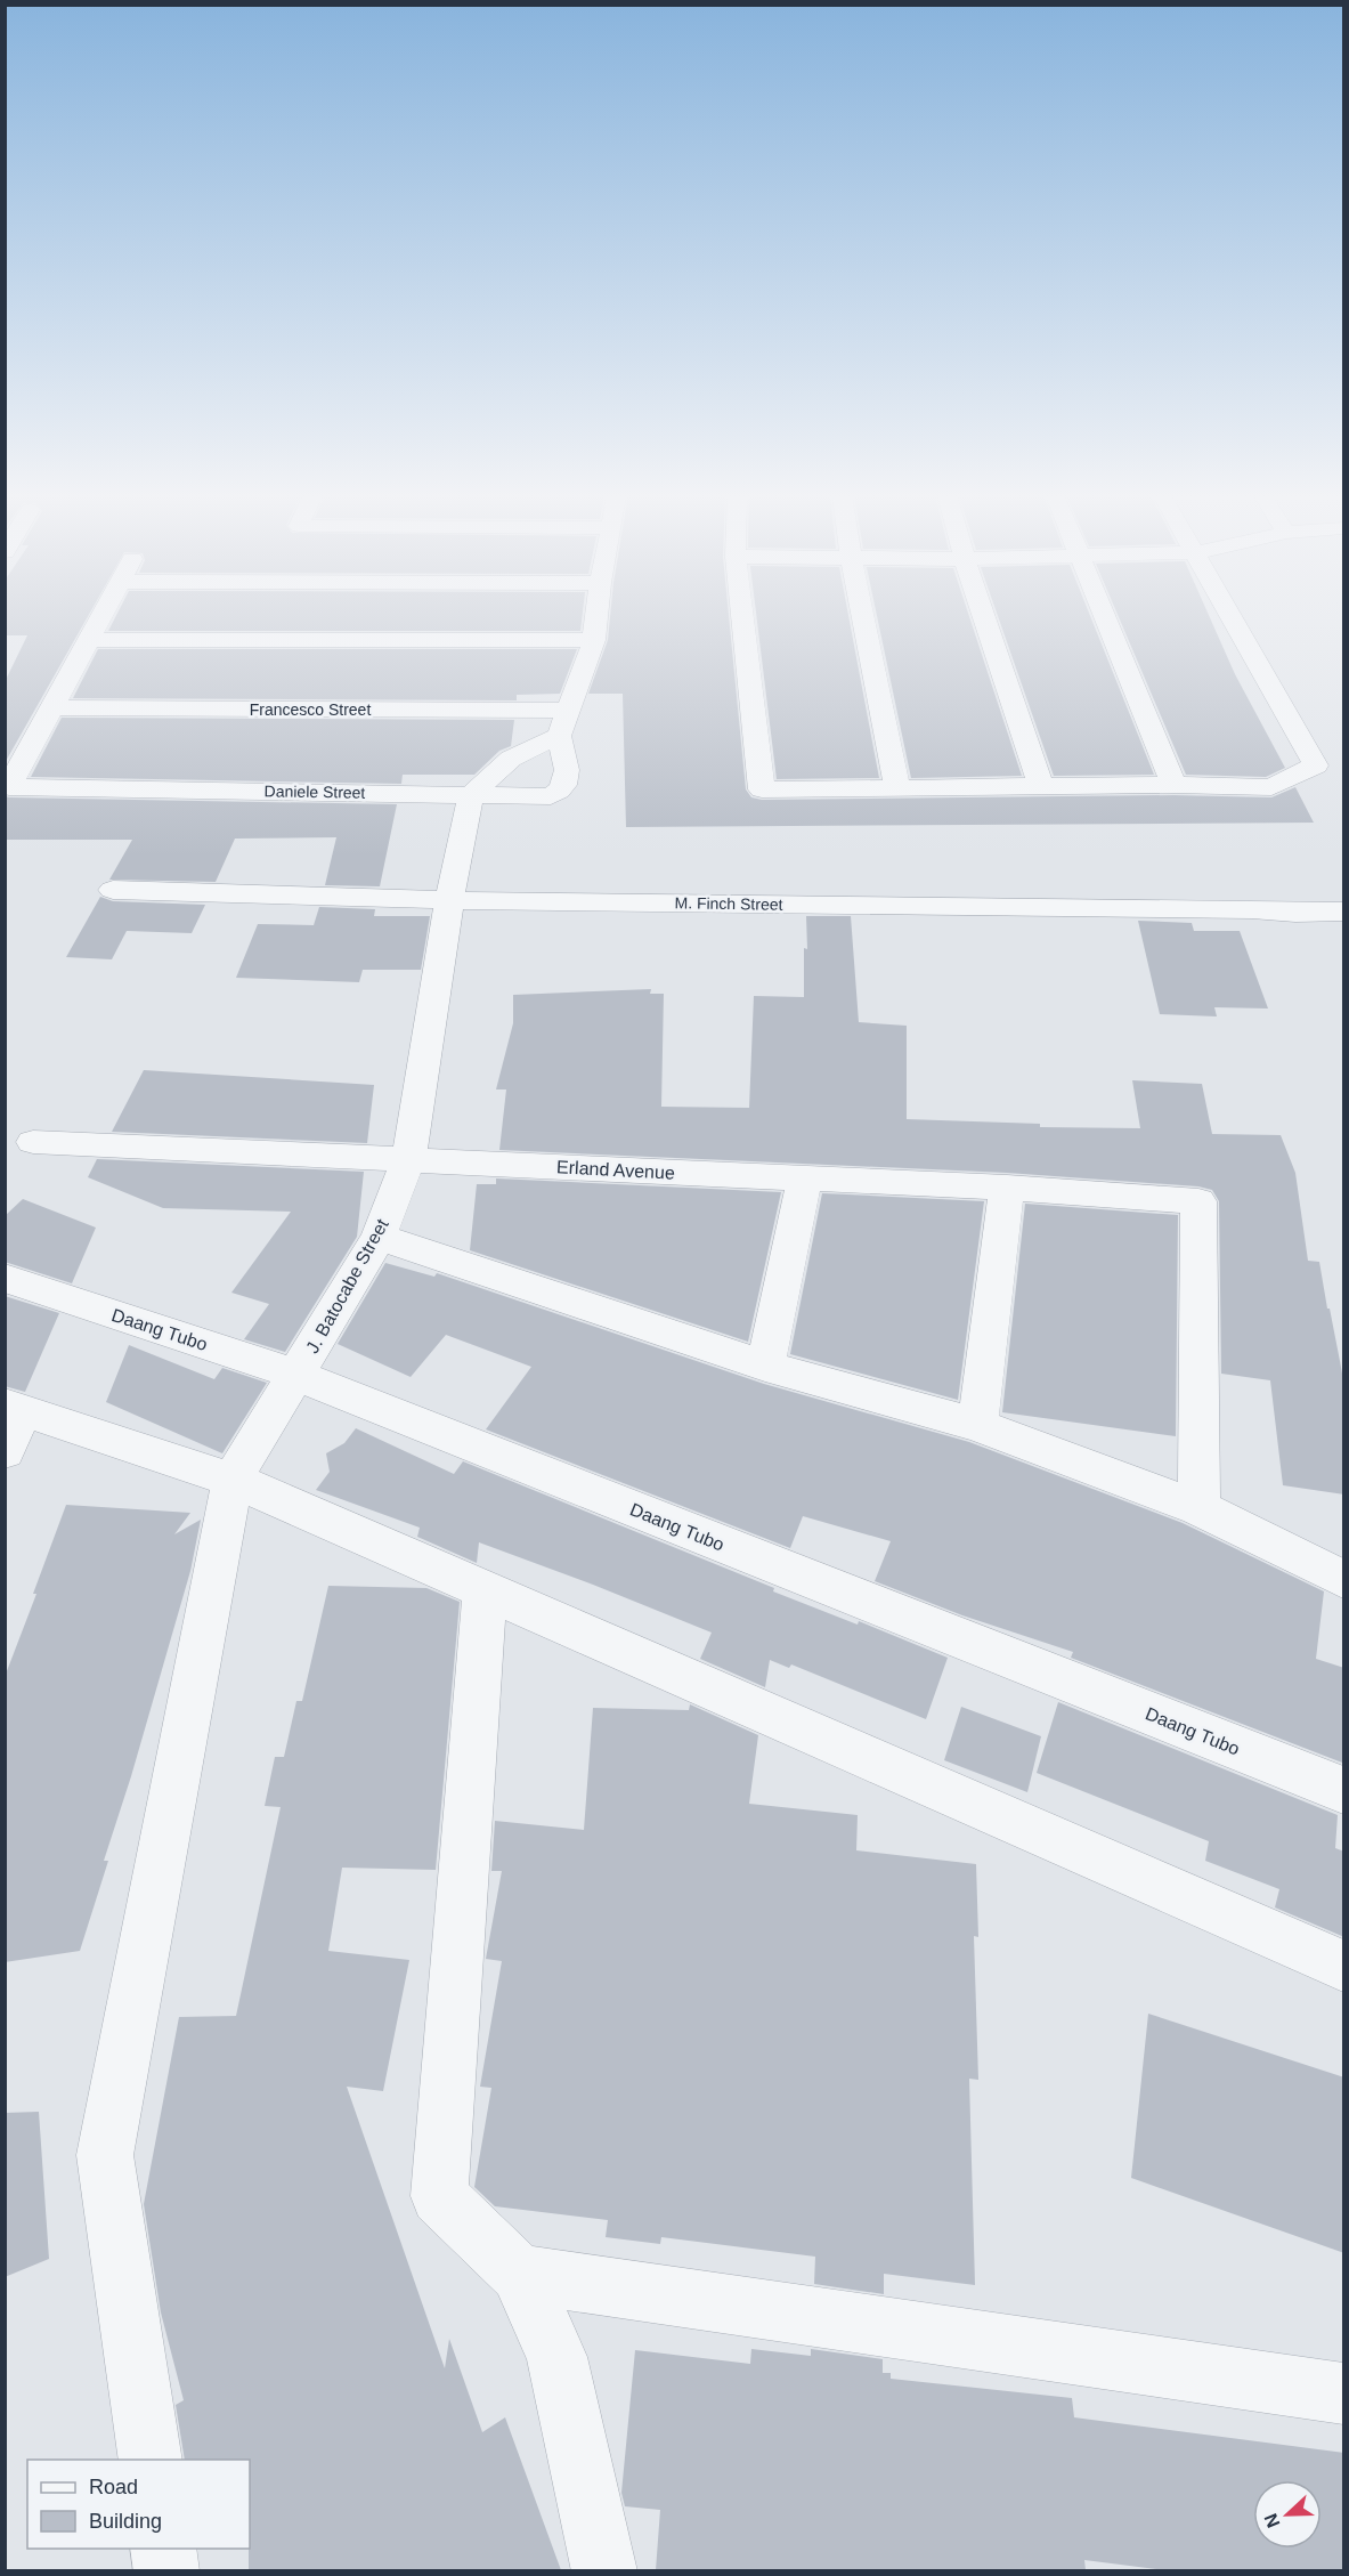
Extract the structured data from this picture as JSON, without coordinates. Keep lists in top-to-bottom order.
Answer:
{
  "streets": {
    "street": [
      "Francesco Street",
      "Daniele Street",
      "M. Finch Street",
      "Erland Avenue",
      "J. Batocabe Street",
      "Daang Tubo"
    ]
  },
  "crossings": [
    ["Francesco Street", "Daniele Street"],
    ["Daniele Street", "J. Batocabe Street"],
    ["M. Finch Street", "J. Batocabe Street"],
    ["Erland Avenue", "J. Batocabe Street"],
    ["J. Batocabe Street", "Daang Tubo"]
  ],
  "legend": ["Road", "Building"],
  "north": "left"
}
